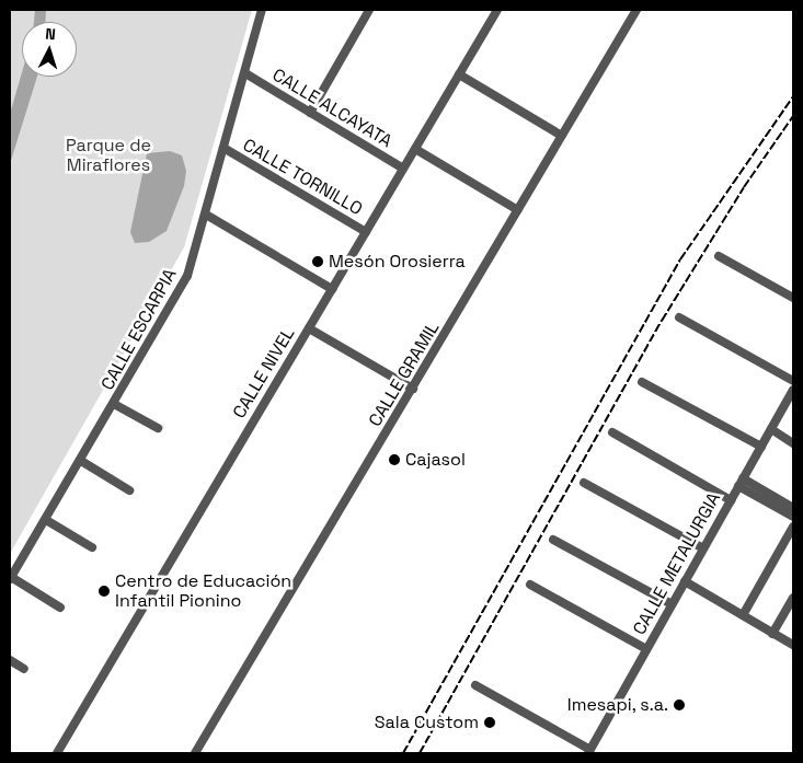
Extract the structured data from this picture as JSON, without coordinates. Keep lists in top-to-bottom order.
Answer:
{
  "streets": {
    "street": [
      "CALLE ALCAYATA",
      "CALLE TORNILLO",
      "CALLE ESCARPIA",
      "CALLE NIVEL",
      "CALLE GRAMIL",
      "CALLE METALURGIA"
    ]
  },
  "crossings": [
    ["CALLE ALCAYATA", "CALLE ESCARPIA"],
    ["CALLE ALCAYATA", "CALLE NIVEL"],
    ["CALLE TORNILLO", "CALLE ESCARPIA"],
    ["CALLE TORNILLO", "CALLE NIVEL"]
  ],
  "parks": ["Parque de Miraflores"],
  "places": [
    "Mesón Orosierra",
    "Cajasol",
    "Centro de Educación Infantil Pionino",
    "Imesapi, s.a.",
    "Sala Custom"
  ],
  "north": "top"
}
